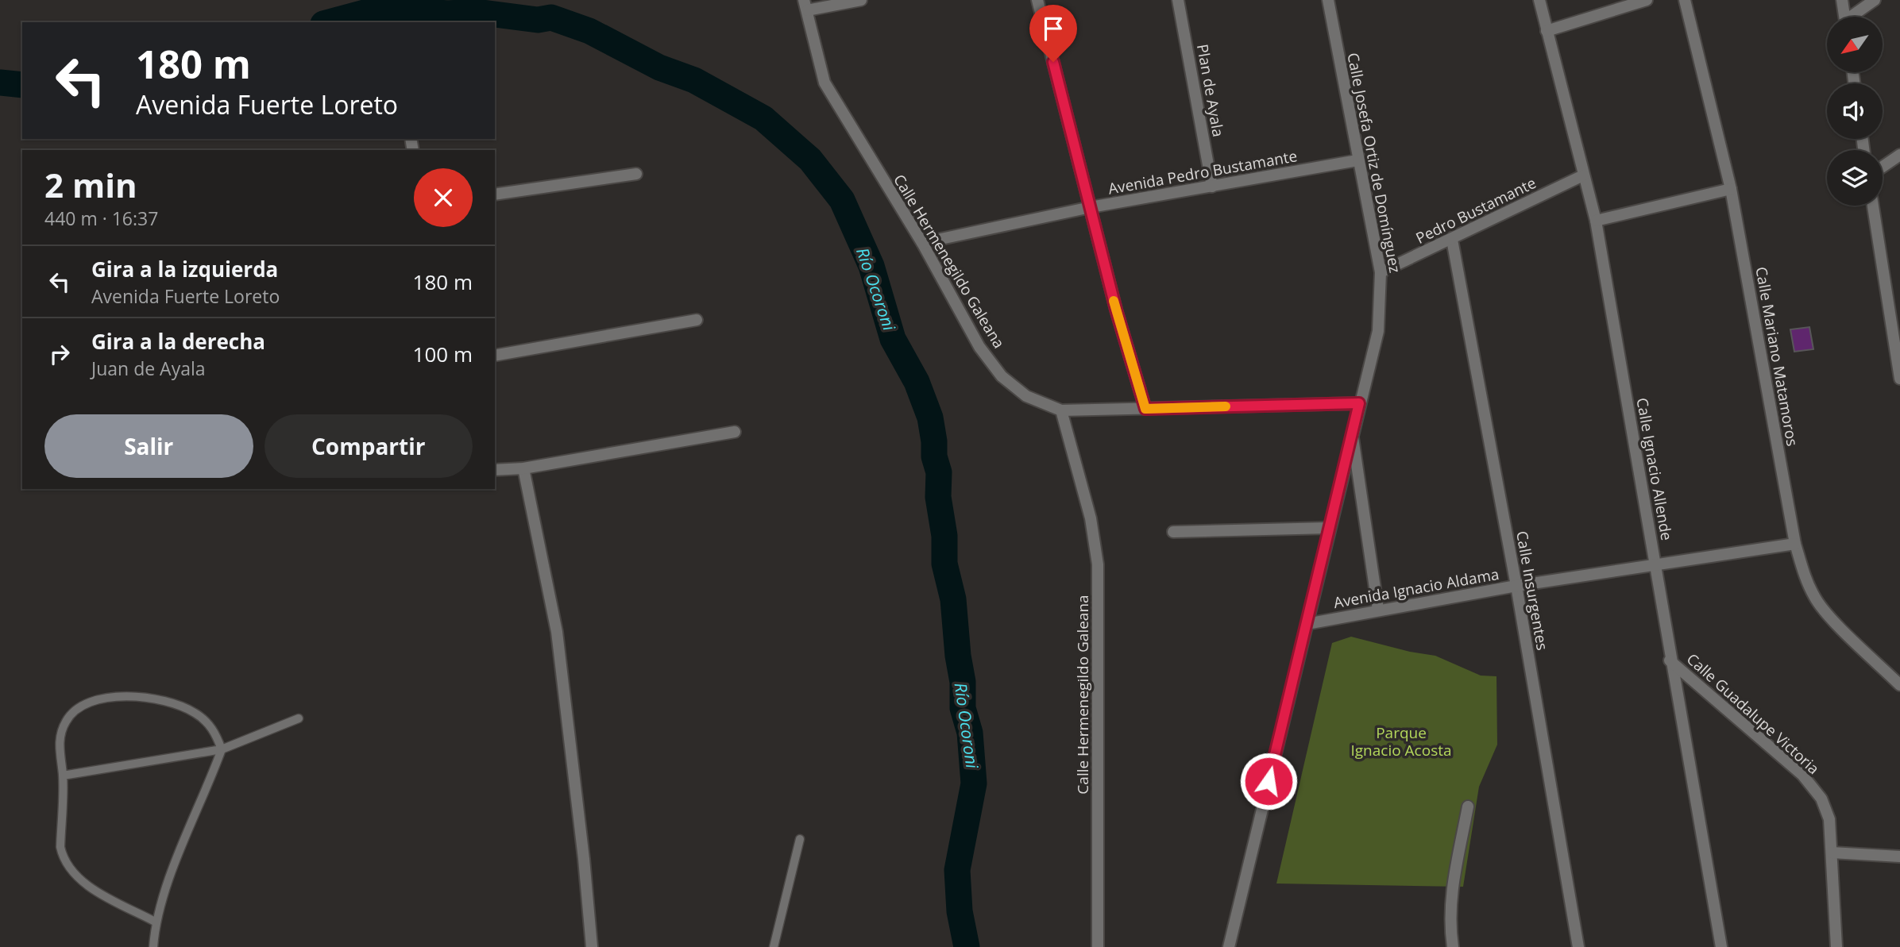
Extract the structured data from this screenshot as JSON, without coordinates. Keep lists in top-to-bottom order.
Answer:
{
  "streets": {
    "street": [
      "Plan de Ayala",
      "Calle Josefa Ortiz de Domínguez",
      "Avenida Pedro Bustamante",
      "Pedro Bustamante",
      "Calle Hermenegildo Galeana",
      "Calle Mariano Matamoros",
      "Calle Ignacio Allende",
      "Avenida Ignacio Aldama",
      "Calle Insurgentes",
      "Calle Guadalupe Victoria"
    ]
  },
  "crossings": [
    ["Plan de Ayala", "Avenida Pedro Bustamante"],
    ["Calle Josefa Ortiz de Domínguez", "Avenida Pedro Bustamante"],
    ["Calle Josefa Ortiz de Domínguez", "Pedro Bustamante"],
    ["Calle Josefa Ortiz de Domínguez", "Avenida Ignacio Aldama"],
    ["Avenida Pedro Bustamante", "Calle Hermenegildo Galeana"],
    ["Pedro Bustamante", "Calle Ignacio Allende"],
    ["Pedro Bustamante", "Calle Insurgentes"],
    ["Calle Mariano Matamoros", "Avenida Ignacio Aldama"],
    ["Calle Ignacio Allende", "Avenida Ignacio Aldama"],
    ["Calle Ignacio Allende", "Calle Guadalupe Victoria"],
    ["Avenida Ignacio Aldama", "Calle Insurgentes"]
  ],
  "water": ["Río Ocoroni"],
  "parks": ["Parque Ignacio Acosta"],
  "north": "bottom left",
  "page": {
    "turn": ["180 m", "Avenida Fuerte Loreto"],
    "heading": ["2 min", "440 m · 16:37"],
    "list": [
      {
        "name": "Gira a la izquierda",
        "note": "Avenida Fuerte Loreto",
        "value": "180 m"
      },
      {
        "name": "Gira a la derecha",
        "note": "Juan de Ayala",
        "value": "100 m"
      }
    ],
    "buttons": ["Salir", "Compartir"]
  }
}
